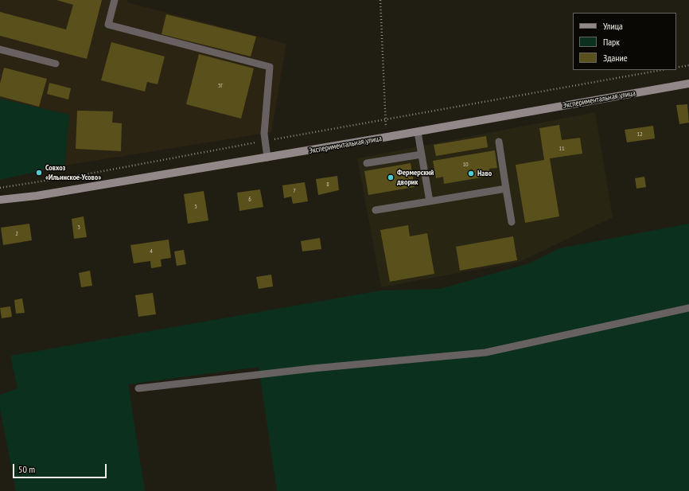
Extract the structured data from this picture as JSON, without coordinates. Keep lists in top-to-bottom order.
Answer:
{
  "streets": {
    "street": ["Экспериментальная улица"]
  },
  "places": ["Совхоз «Ильинское-Усово»", "Наво", "Фермерский дворик"],
  "house_numbers": [
    "3Г",
    "12",
    "11",
    "10",
    "8",
    "7",
    "6",
    "5",
    "3",
    "2",
    "4"
  ],
  "legend": ["Улица", "Парк", "Здание"],
  "scale_bar": "50 m"
}
